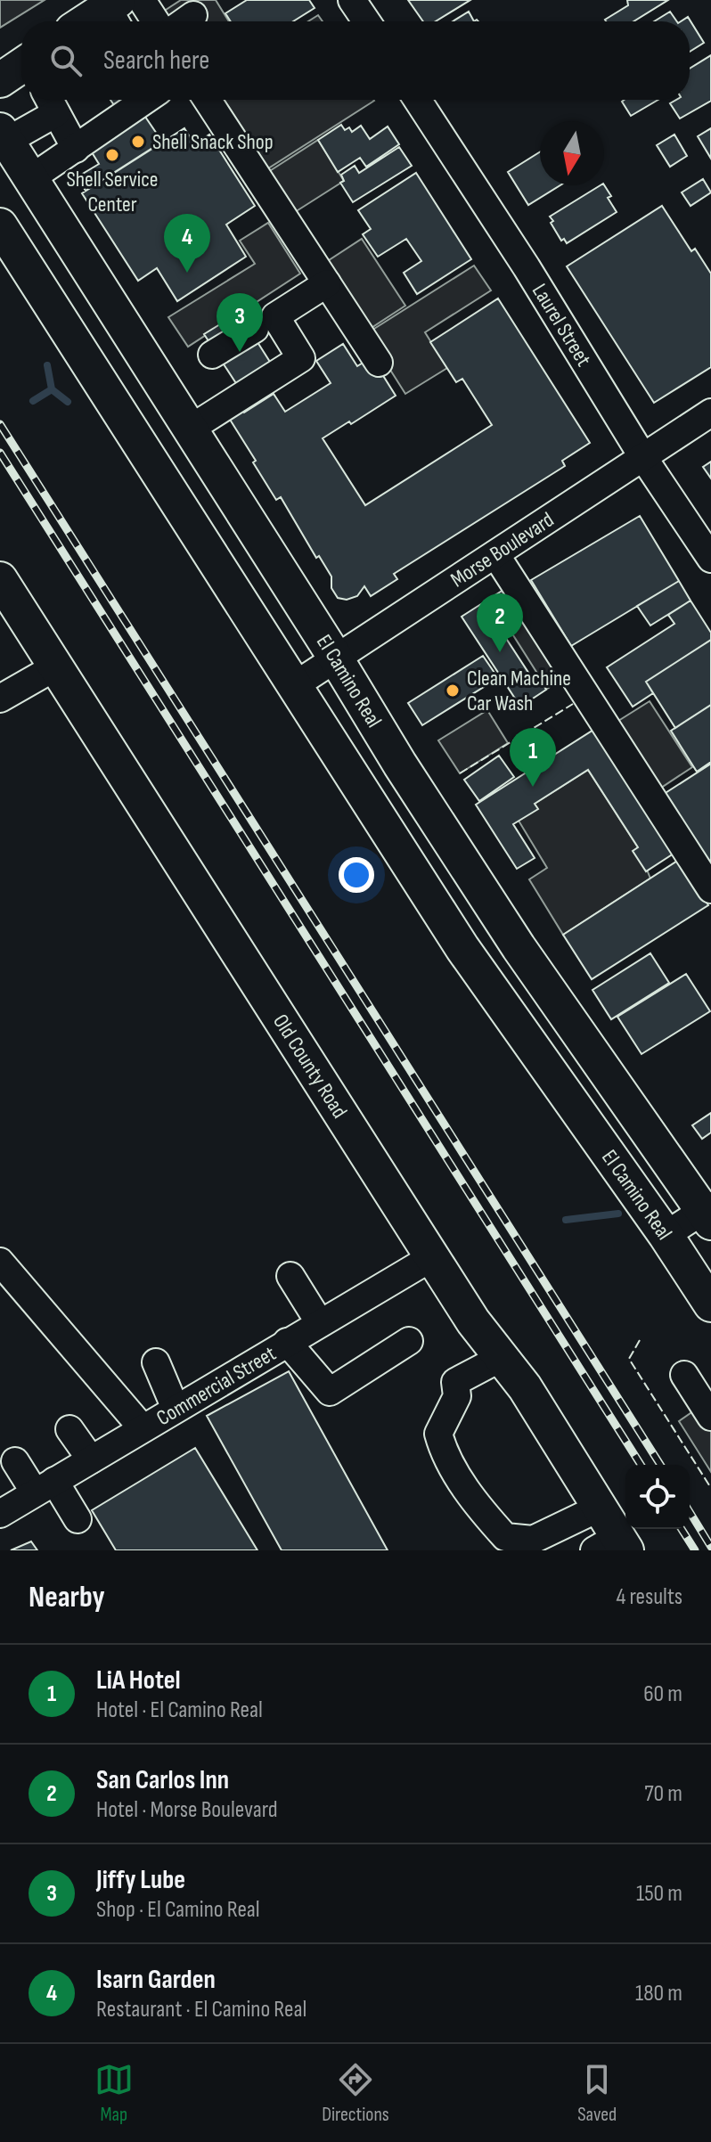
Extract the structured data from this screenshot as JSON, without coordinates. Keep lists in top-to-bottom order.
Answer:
{
  "streets": {
    "main road": ["El Camino Real", "Old County Road"],
    "street": ["Laurel Street", "Morse Boulevard", "Commercial Street"]
  },
  "crossings": [
    ["Laurel Street", "Morse Boulevard"],
    ["Morse Boulevard", "El Camino Real"],
    ["Old County Road", "Commercial Street"]
  ],
  "places": ["Shell Snack Shop", "Shell Service Center", "Clean Machine Car Wash"],
  "north": "bottom",
  "page": {
    "search": "Search here",
    "pins": [
      "4",
      "3",
      "2",
      "1"
    ],
    "heading": ["Nearby", "4 results"],
    "list": [
      {
        "mark": "1",
        "name": "LiA Hotel",
        "note": "Hotel · El Camino Real",
        "value": "60 m"
      },
      {
        "mark": "2",
        "name": "San Carlos Inn",
        "note": "Hotel · Morse Boulevard",
        "value": "70 m"
      },
      {
        "mark": "3",
        "name": "Jiffy Lube",
        "note": "Shop · El Camino Real",
        "value": "150 m"
      },
      {
        "mark": "4",
        "name": "Isarn Garden",
        "note": "Restaurant · El Camino Real",
        "value": "180 m"
      }
    ],
    "nav": ["Map", "Directions", "Saved"]
  }
}
